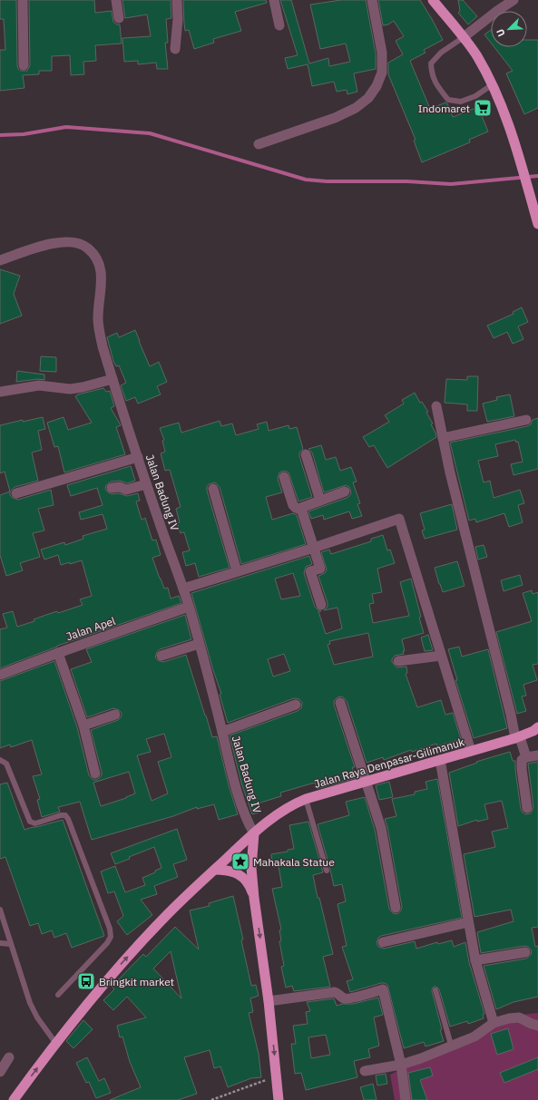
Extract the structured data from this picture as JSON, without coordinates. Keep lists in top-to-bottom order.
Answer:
{
  "streets": {
    "highway": ["Jalan Raya Denpasar-Gilimanuk"],
    "street": ["Jalan Badung IV", "Jalan Apel"]
  },
  "crossings": [
    ["Jalan Badung IV", "Jalan Apel"],
    ["Jalan Badung IV", "Jalan Raya Denpasar-Gilimanuk"]
  ],
  "one_way": ["Jalan Raya Denpasar-Gilimanuk"],
  "places": {
    "supermarket": ["Indomaret"],
    "place": ["Mahakala Statue"],
    "bus stop": ["Bringkit market"]
  },
  "north": "bottom left"
}
